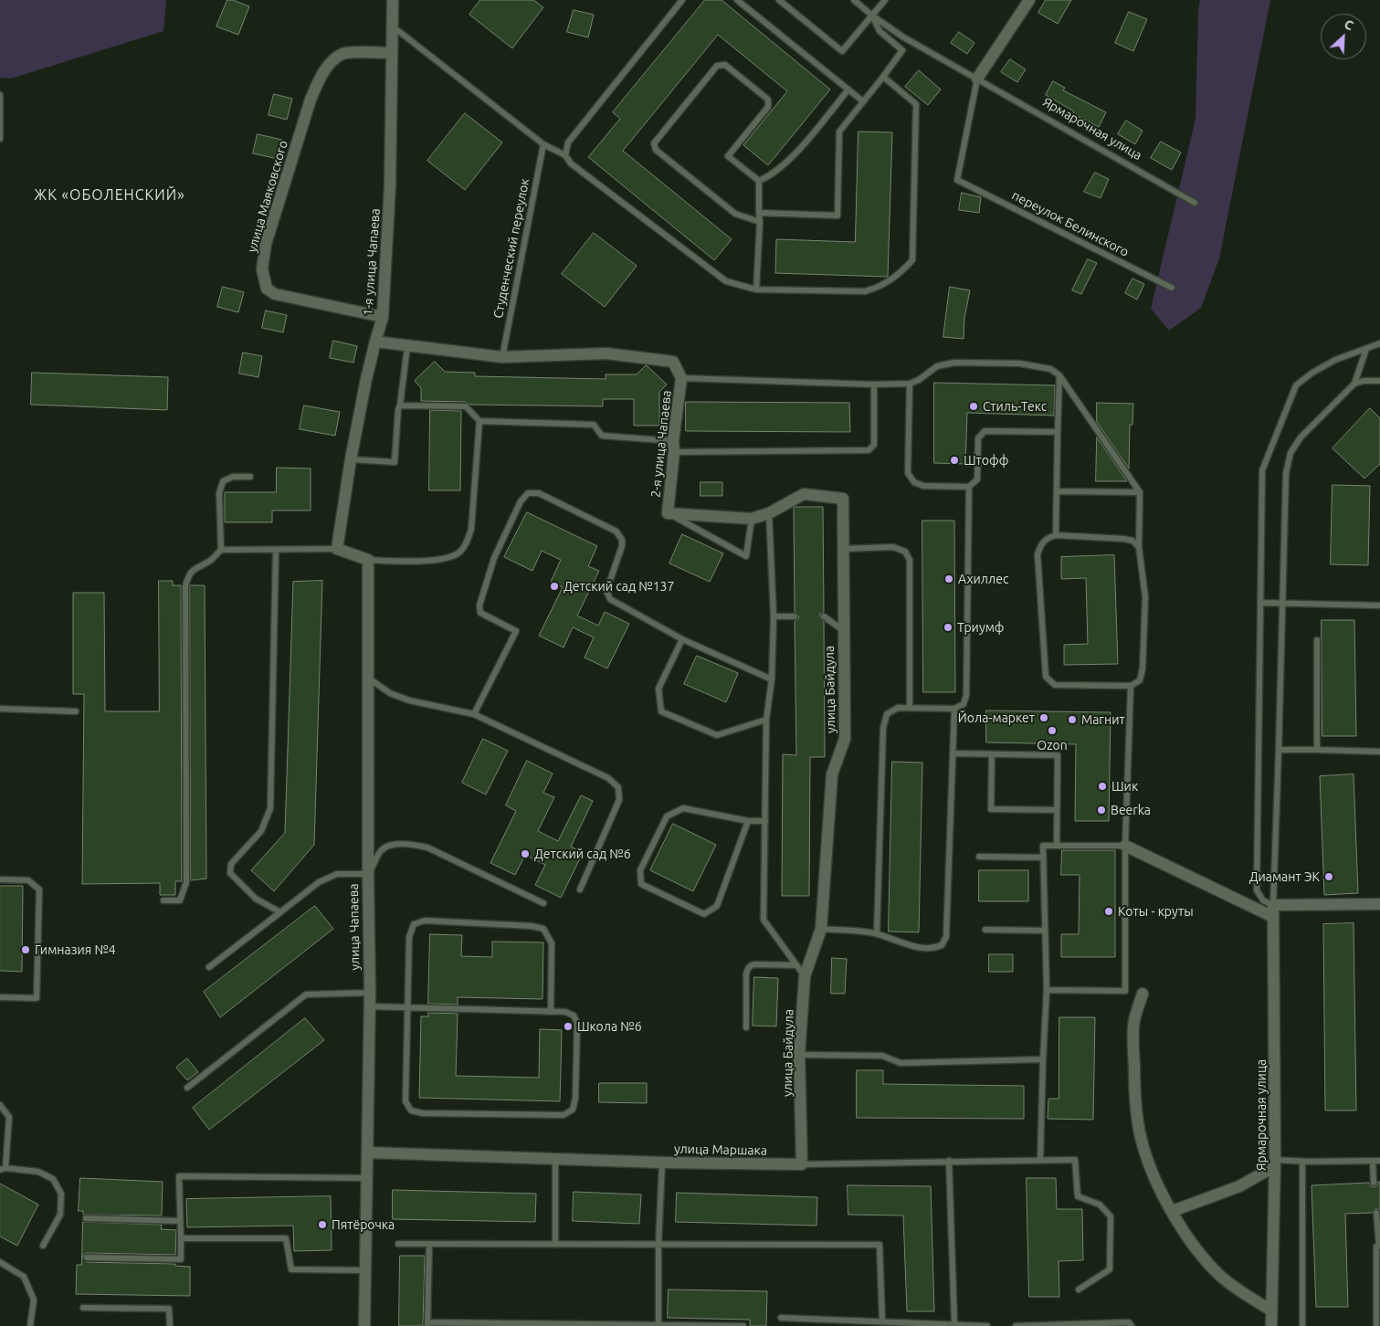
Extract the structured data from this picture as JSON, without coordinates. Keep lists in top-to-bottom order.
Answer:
{
  "streets": {
    "street": [
      "Ярмарочная улица",
      "улица Маяковского",
      "1-я улица Чапаева",
      "2-я улица Чапаева",
      "улица Байдула",
      "улица Чапаева",
      "улица Маршака"
    ],
    "lane": ["переулок Белинского", "Студенческий переулок"]
  },
  "crossings": [
    ["Ярмарочная улица", "переулок Белинского"],
    ["улица Маяковского", "1-я улица Чапаева"],
    ["2-я улица Чапаева", "улица Байдула"],
    ["улица Байдула", "улица Маршака"],
    ["улица Чапаева", "улица Маршака"]
  ],
  "districts": ["ЖК «ОБОЛЕНСКИЙ»"],
  "places": [
    "Стиль-Текс",
    "Штофф",
    "Ахиллес",
    "Детский сад №137",
    "Триумф",
    "Йола-маркет",
    "Магнит",
    "Ozon",
    "Шик",
    "Beerka",
    "Детский сад №6",
    "Диамант ЭК",
    "Коты - круты",
    "Гимназия №4",
    "Школа №6",
    "Пятёрочка"
  ],
  "north": "top right"
}
